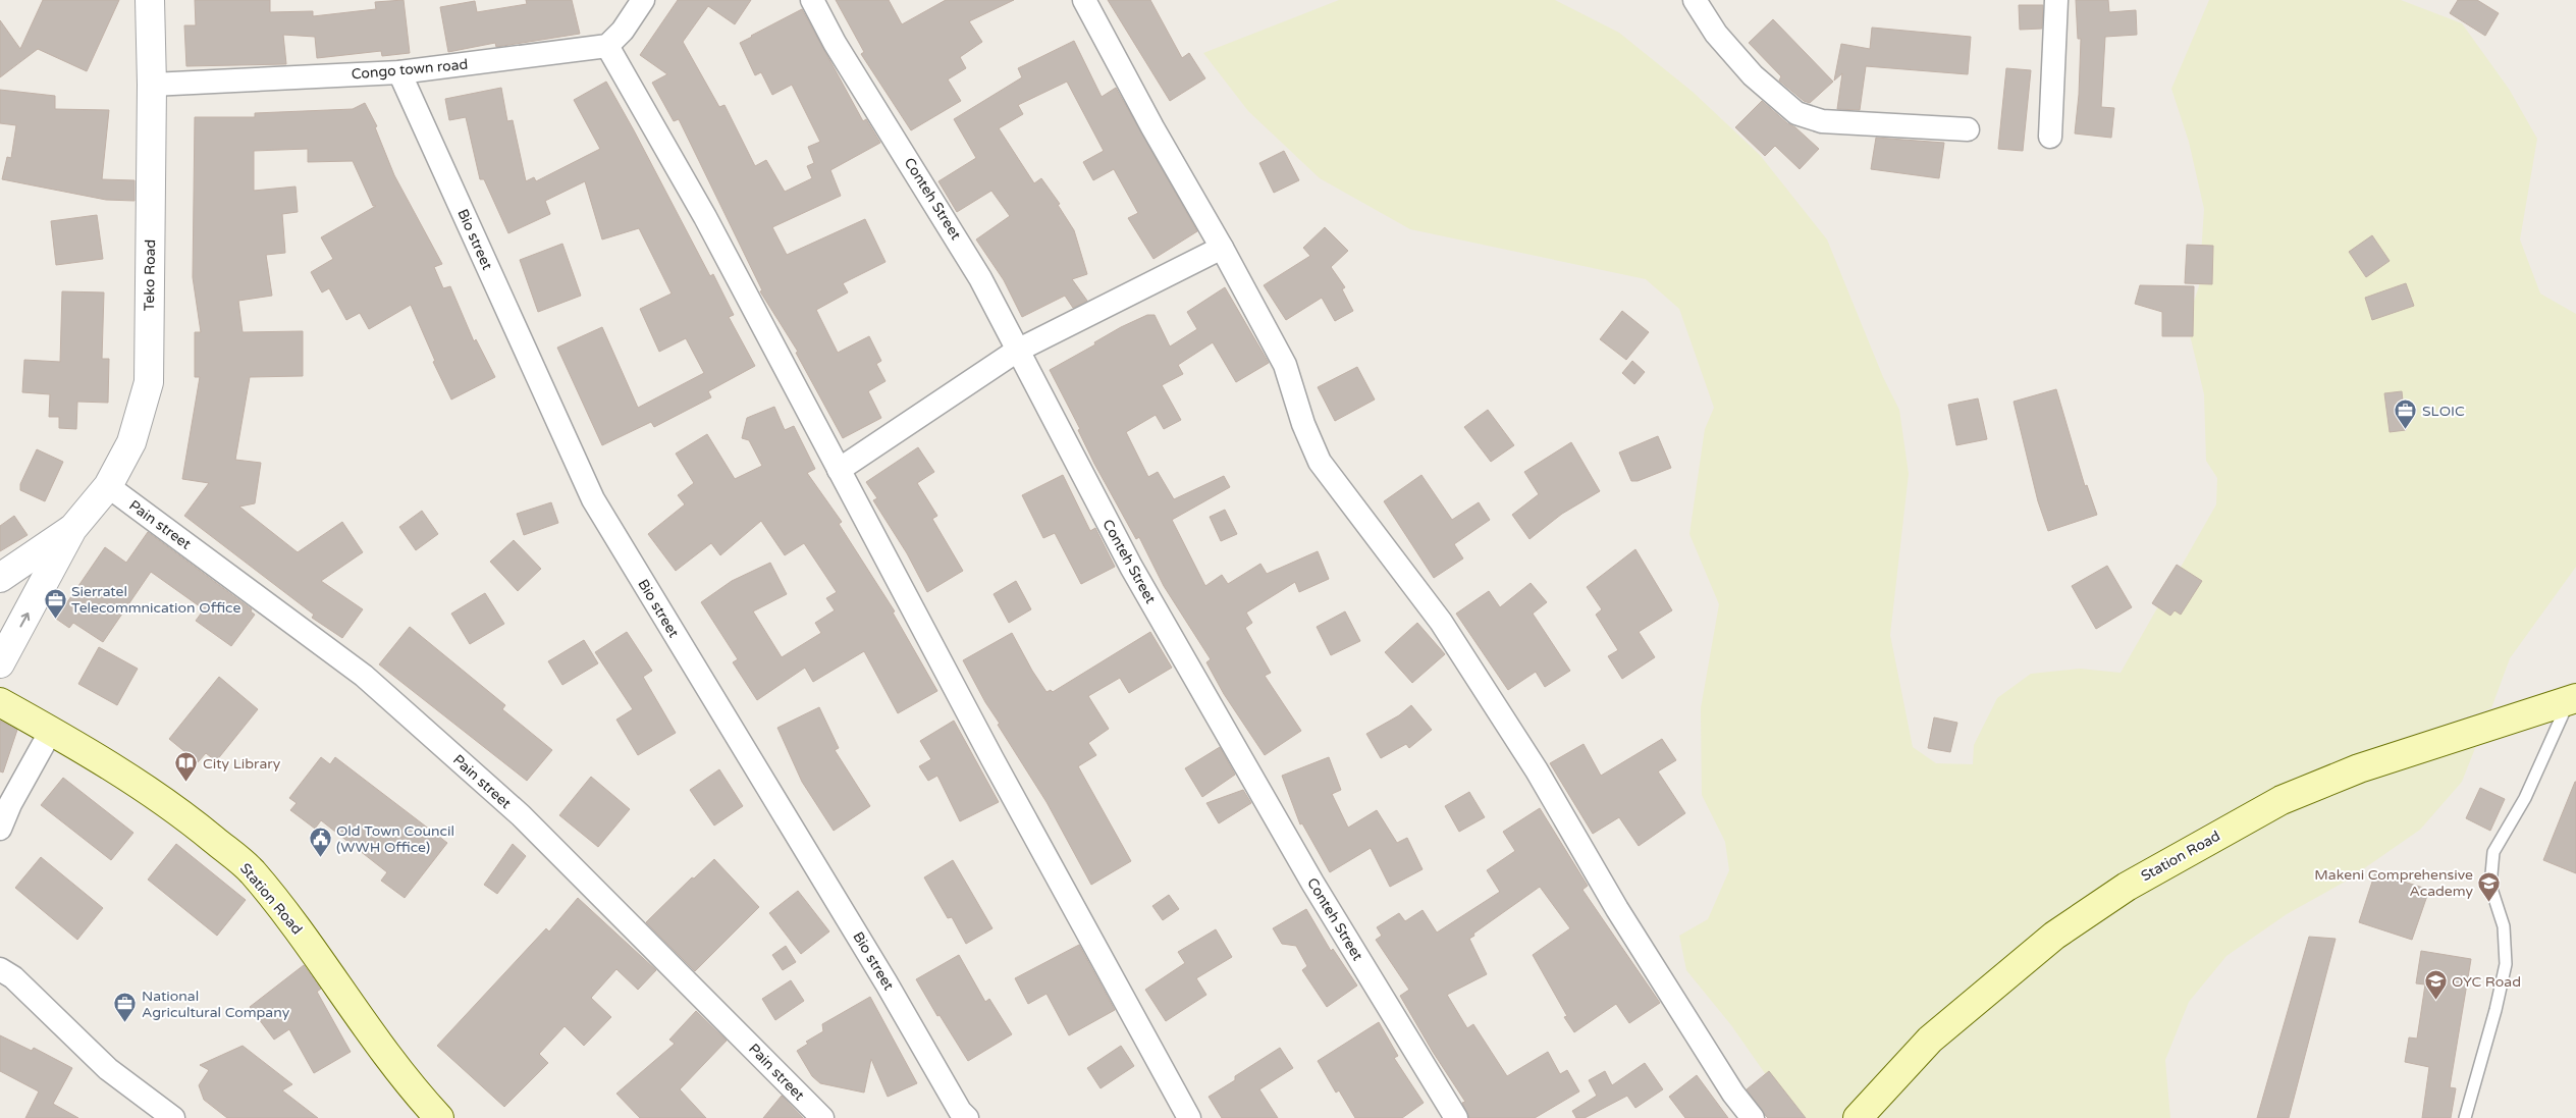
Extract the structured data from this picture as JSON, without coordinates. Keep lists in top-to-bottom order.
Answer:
{
  "streets": {
    "main road": ["Station Road"],
    "street": [
      "Congo town road",
      "Conteh Street",
      "Bio street",
      "Teko Road",
      "Pain street"
    ]
  },
  "crossings": [
    ["Congo town road", "Bio street"],
    ["Congo town road", "Teko Road"],
    ["Teko Road", "Pain street"]
  ],
  "places": {
    "office": ["SLOIC", "Sierratel Telecommnication Office", "National Agricultural Company"],
    "library": ["City Library"],
    "public building": ["Old Town Council (WWH Office)"],
    "school or university": ["Makeni Comprehensive Academy", "OYC Road"]
  }
}
